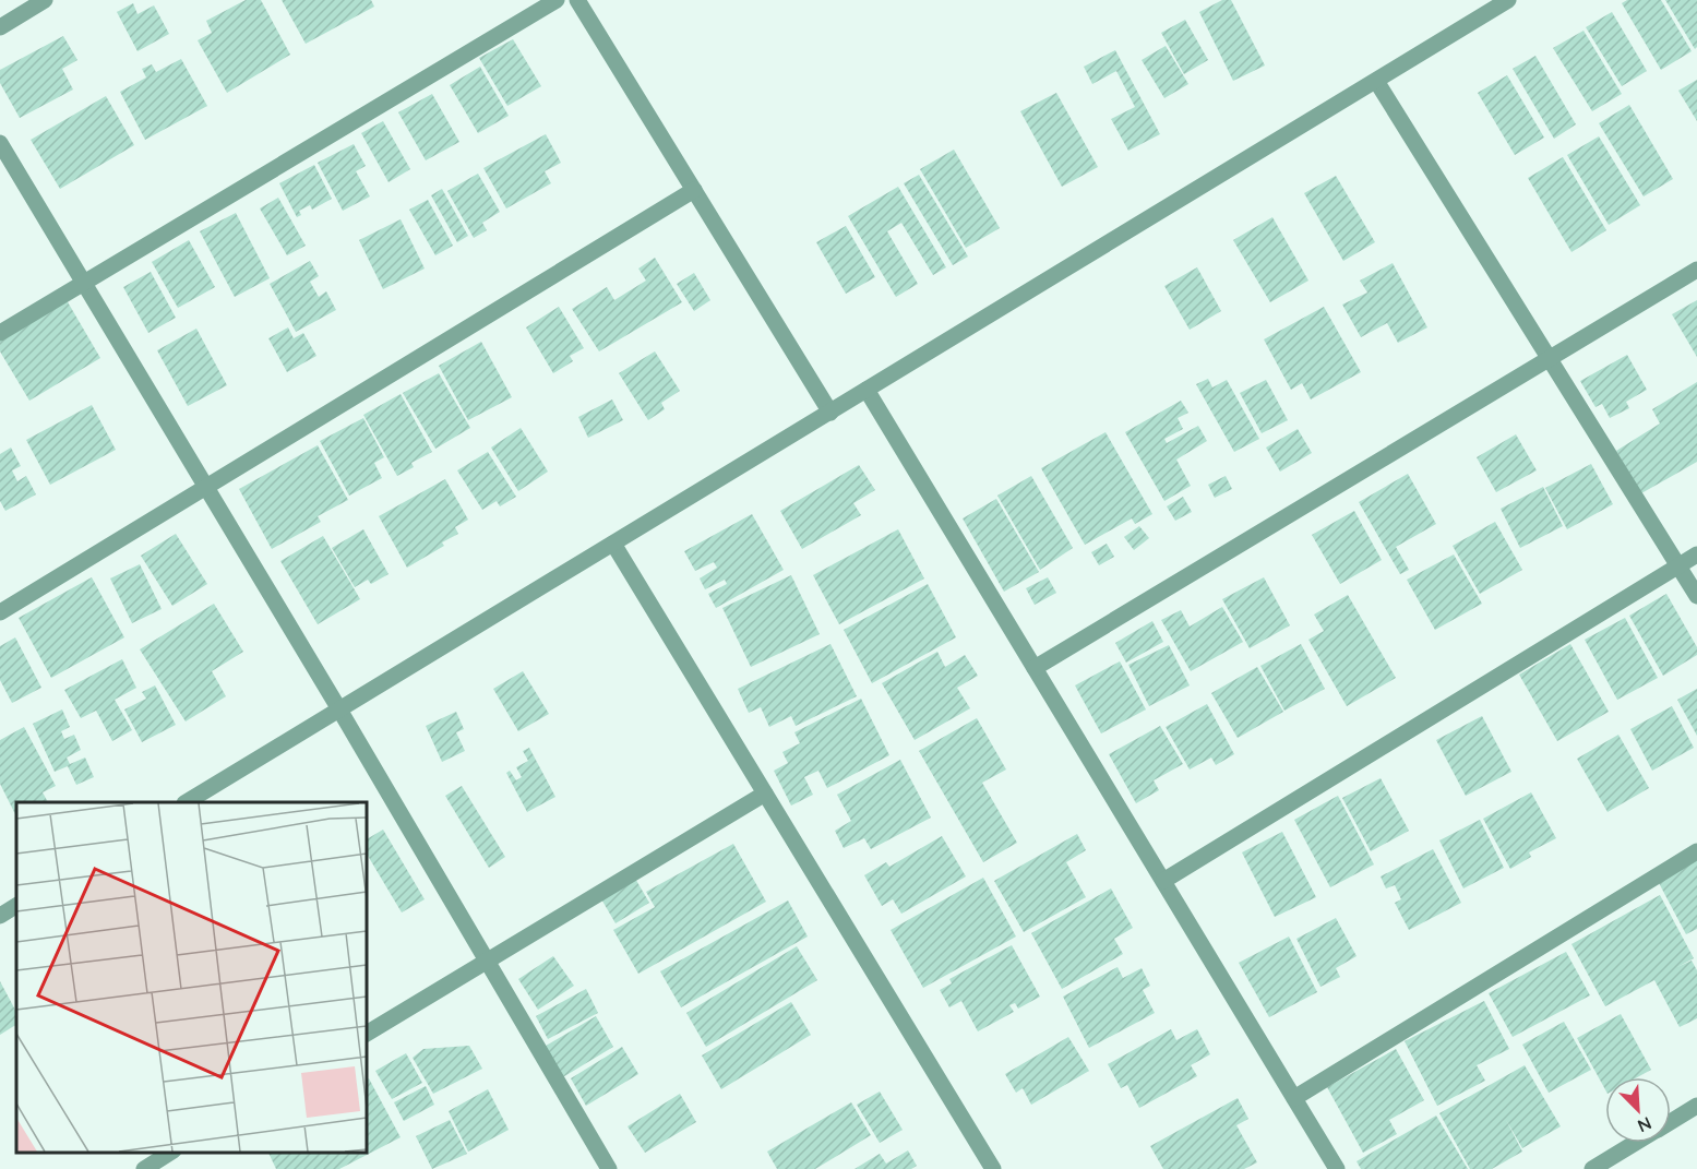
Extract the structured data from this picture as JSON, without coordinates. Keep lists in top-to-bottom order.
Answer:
{
  "north": "bottom right"
}
